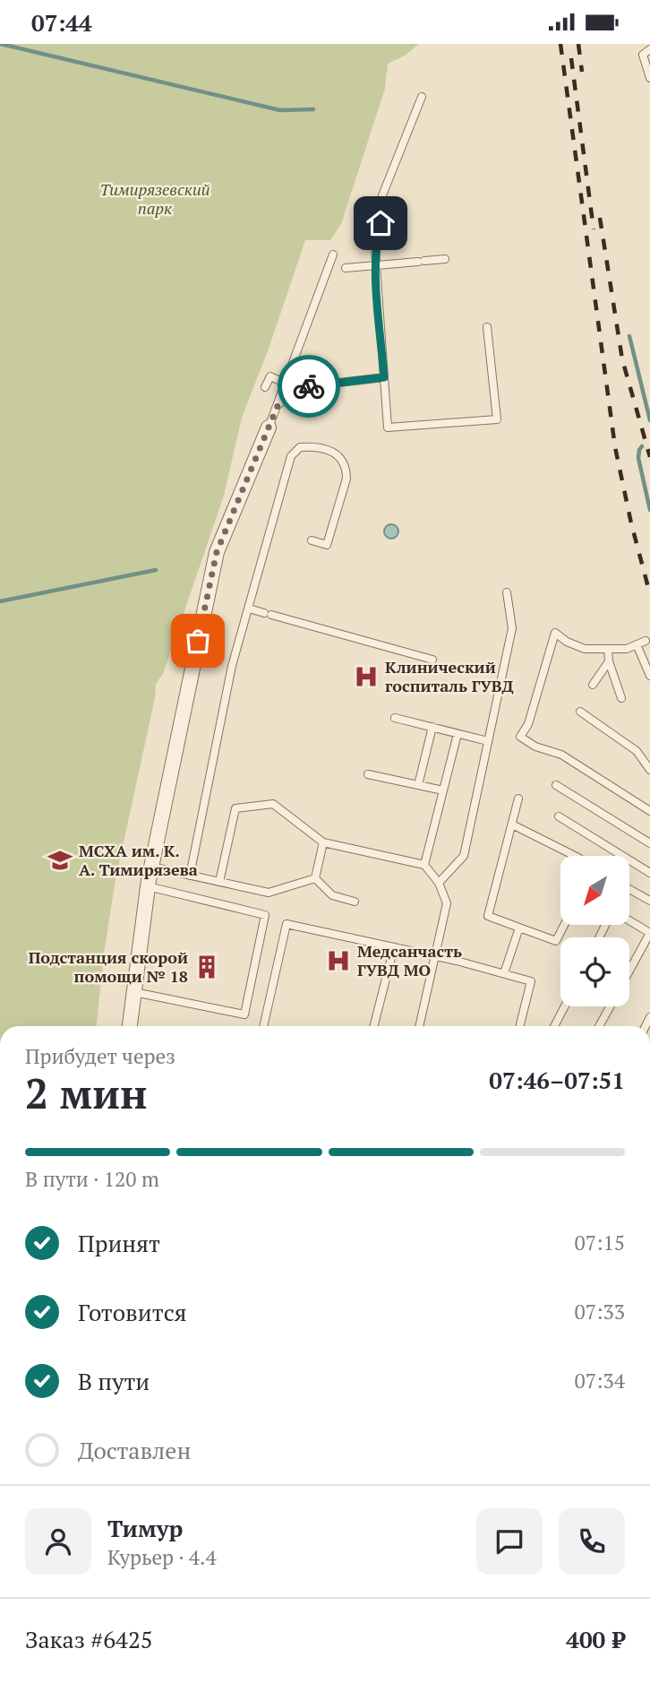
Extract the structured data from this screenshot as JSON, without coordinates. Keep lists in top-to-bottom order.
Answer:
{
  "parks": ["Тимирязевский парк"],
  "places": {
    "hospital": ["Клинический госпиталь ГУВД", "Медсанчасть ГУВД МО"],
    "school or university": ["МСХА им. К. А. Тимирязева"],
    "building": ["Подстанция скорой помощи № 18"]
  },
  "north": "bottom left",
  "page": {
    "status": "07:44",
    "heading": ["2 мин", "Прибудет через", "07:46–07:51"],
    "panel": [
      "Тимур",
      "Курьер · 4.4",
      "Заказ #6425",
      "400 ₽"
    ],
    "bar": "В пути · 120 m",
    "list": [
      ["Принят", "07:15"],
      ["Готовится", "07:33"],
      ["В пути", "07:34"],
      "Доставлен"
    ]
  }
}
